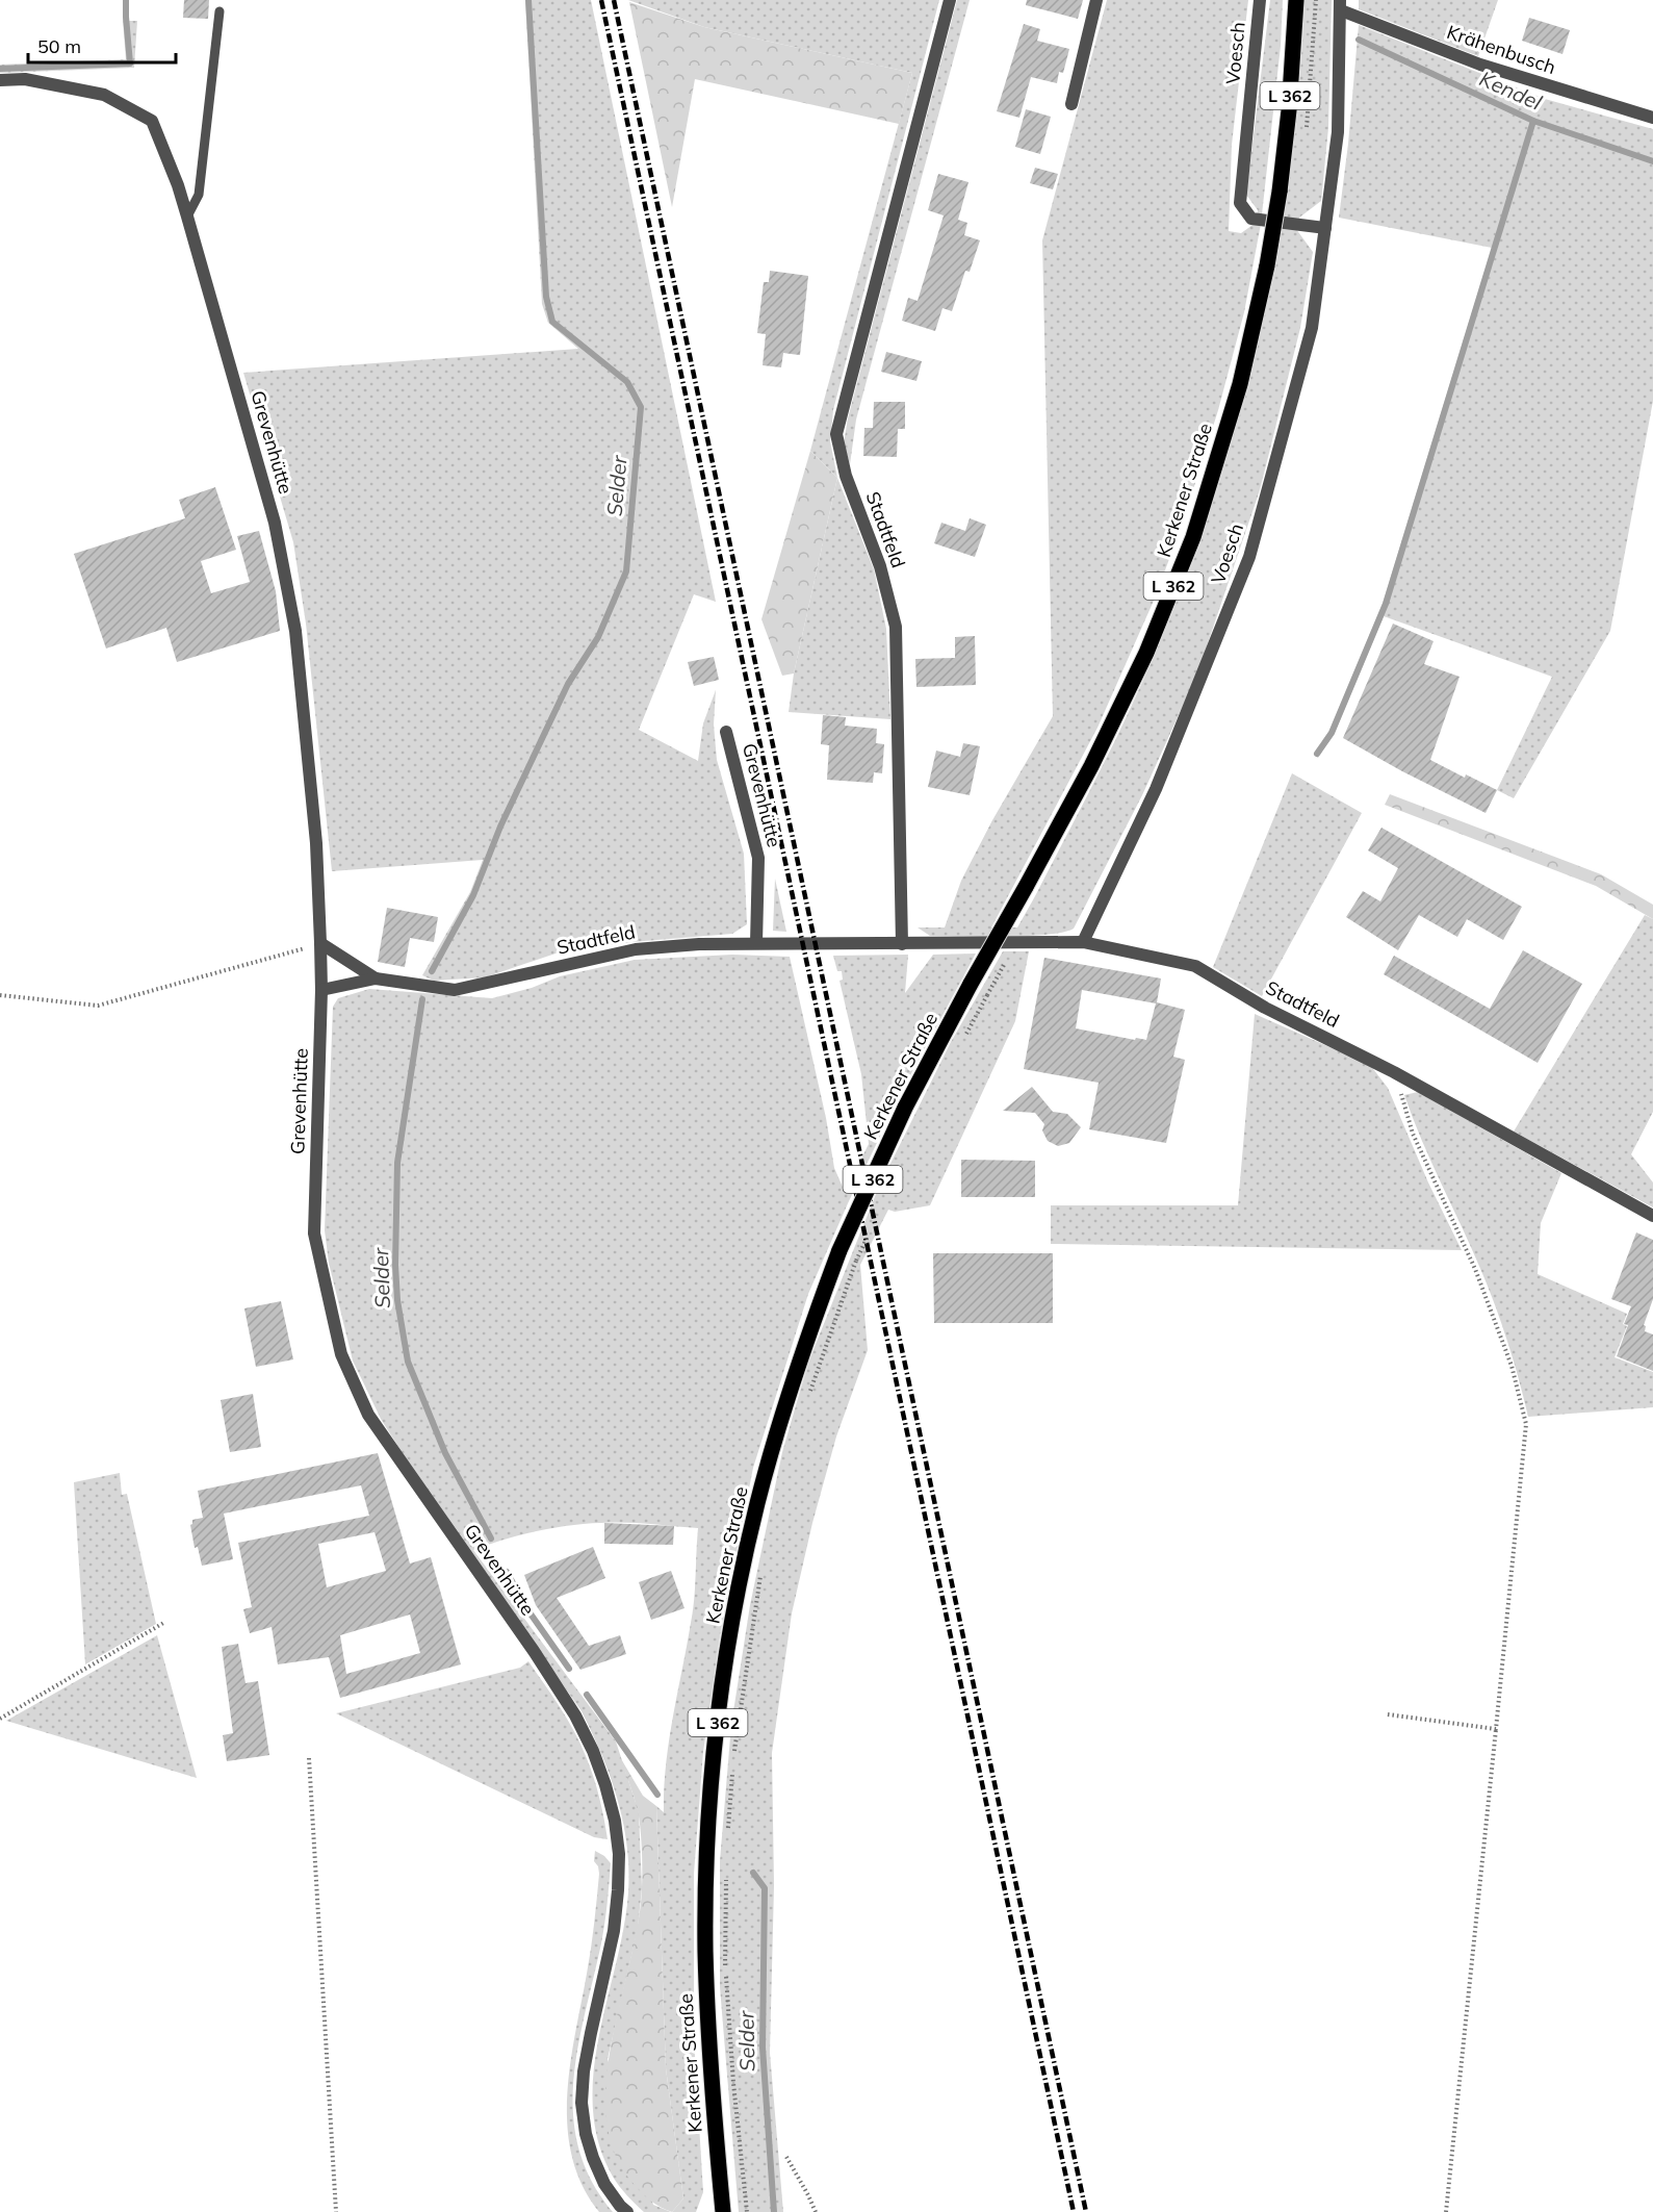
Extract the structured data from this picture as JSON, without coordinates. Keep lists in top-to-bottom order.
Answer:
{
  "streets": {
    "main road": ["L 362", "Kerkener Straße"],
    "street": [
      "Krähenbusch",
      "Voesch",
      "Grevenhütte",
      "Stadtfeld"
    ]
  },
  "crossings": [
    ["Krähenbusch", "Voesch"],
    ["Voesch", "Stadtfeld"],
    ["Grevenhütte", "Stadtfeld"]
  ],
  "water": ["Kendel", "Selder"],
  "scale_bar": "50 m"
}
